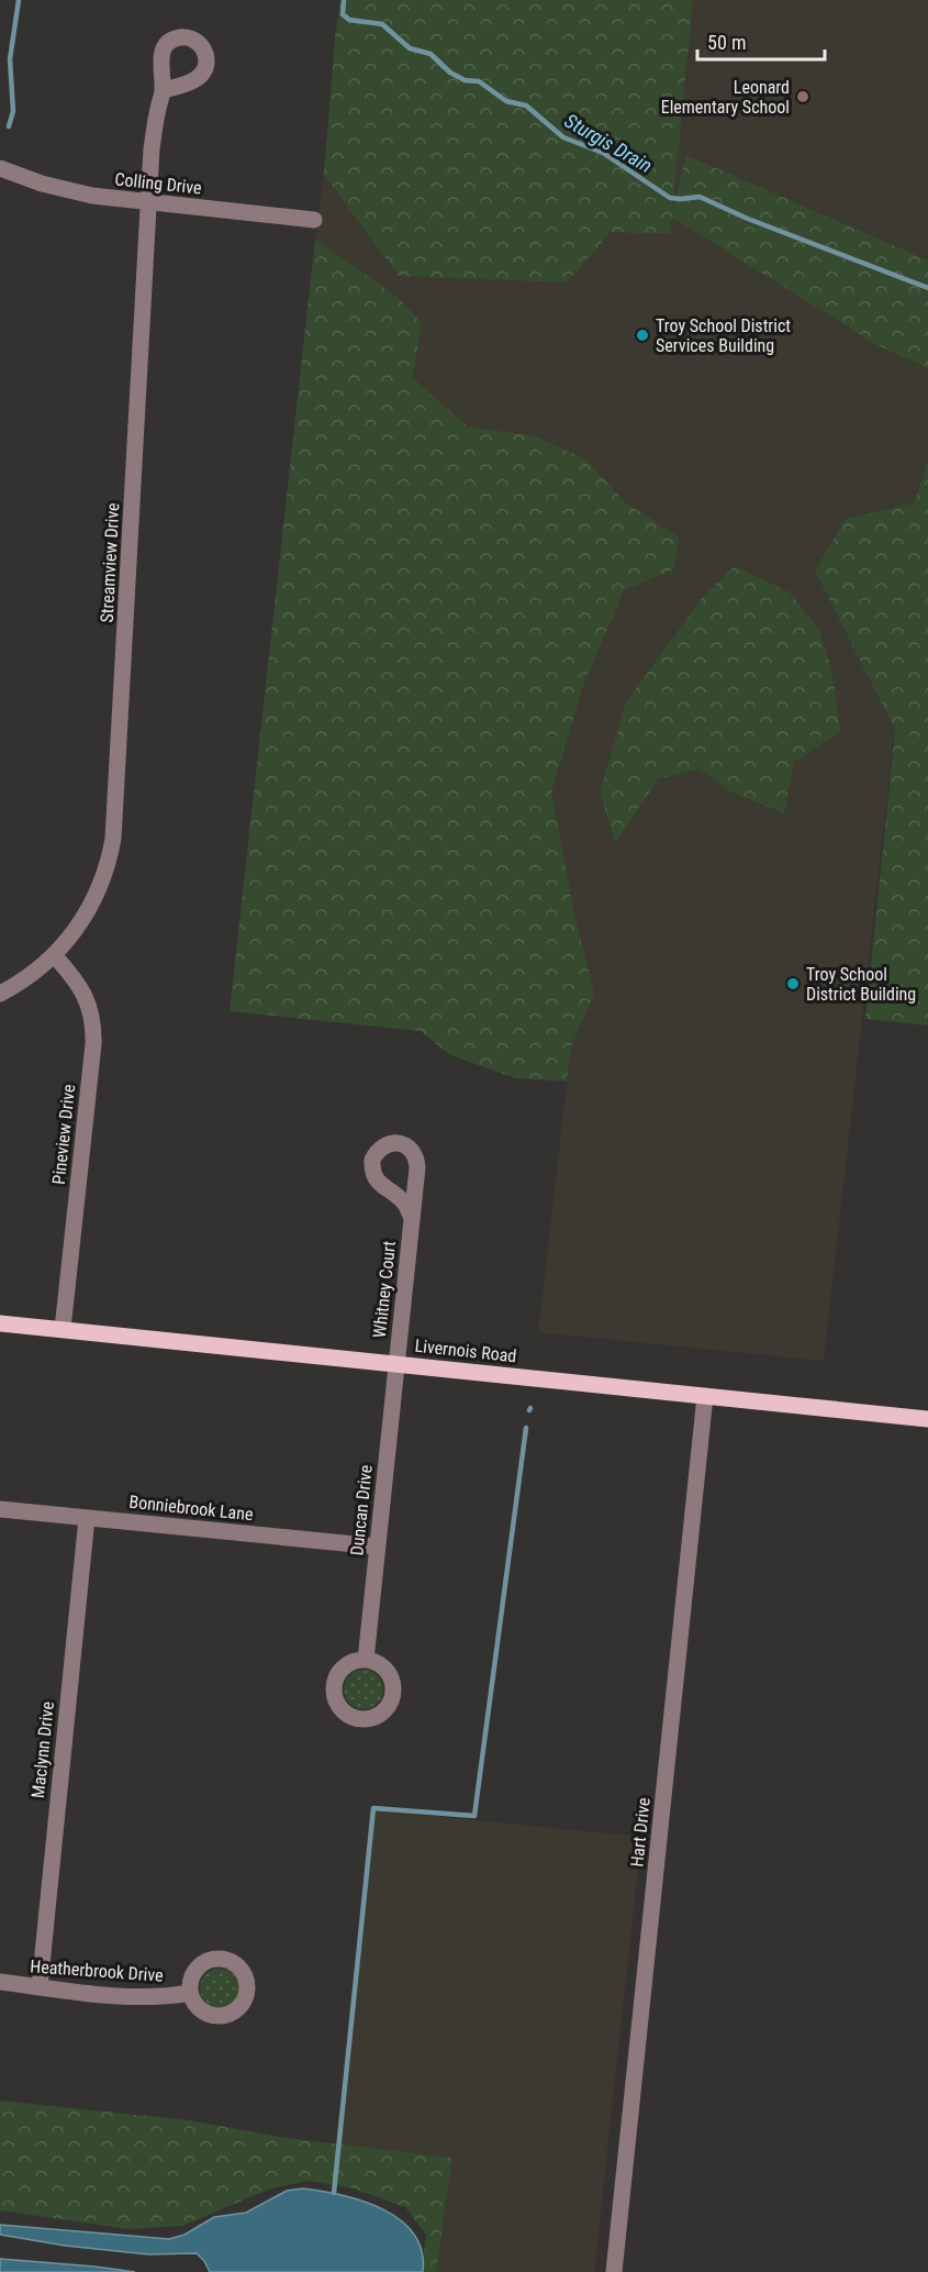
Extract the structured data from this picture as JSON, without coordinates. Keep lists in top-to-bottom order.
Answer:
{
  "streets": {
    "main road": ["Livernois Road"],
    "street": [
      "Colling Drive",
      "Streamview Drive",
      "Pineview Drive",
      "Whitney Court",
      "Bonniebrook Lane",
      "Duncan Drive",
      "Maclynn Drive",
      "Hart Drive",
      "Heatherbrook Drive"
    ]
  },
  "crossings": [
    ["Colling Drive", "Streamview Drive"],
    ["Streamview Drive", "Pineview Drive"],
    ["Pineview Drive", "Livernois Road"],
    ["Whitney Court", "Livernois Road"],
    ["Whitney Court", "Duncan Drive"],
    ["Livernois Road", "Duncan Drive"],
    ["Livernois Road", "Hart Drive"],
    ["Bonniebrook Lane", "Duncan Drive"],
    ["Bonniebrook Lane", "Maclynn Drive"],
    ["Maclynn Drive", "Heatherbrook Drive"]
  ],
  "water": ["Sturgis Drain"],
  "places": ["Leonard Elementary School", "Troy School District Services Building", "Troy School District Building"],
  "scale_bar": "50 m"
}
